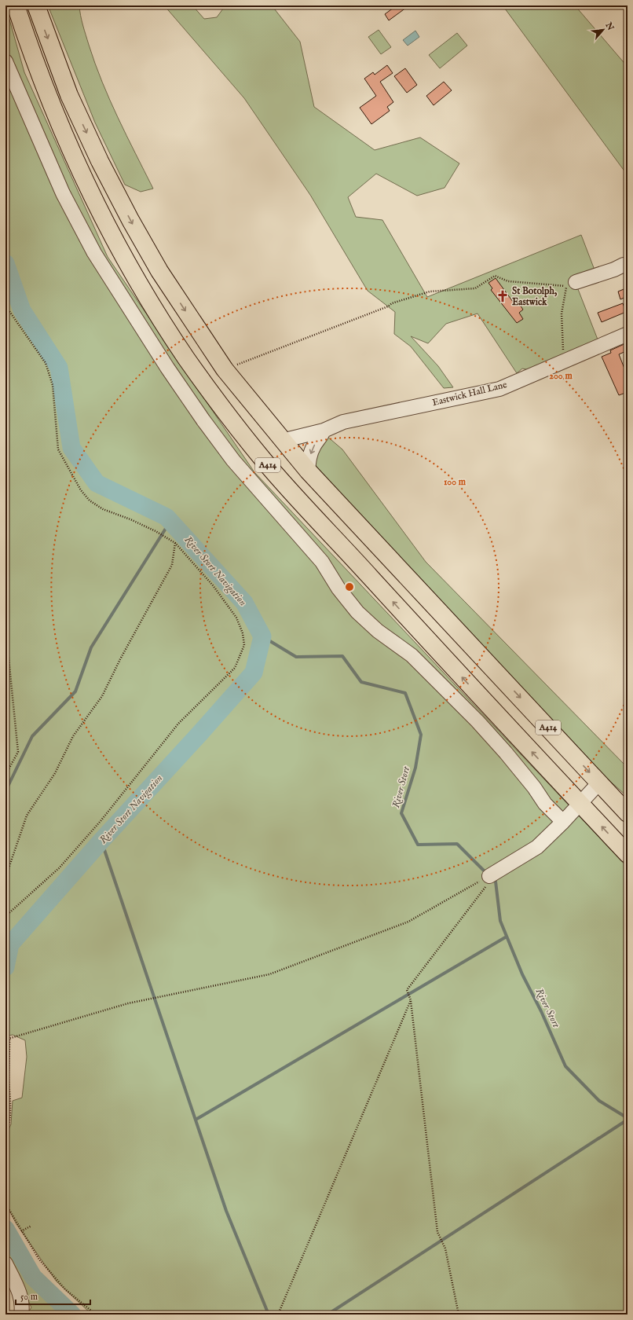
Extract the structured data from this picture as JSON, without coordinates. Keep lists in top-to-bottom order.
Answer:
{
  "streets": {
    "highway": ["A414"],
    "street": ["Eastwick Hall Lane"]
  },
  "crossings": [
    ["Eastwick Hall Lane", "A414"]
  ],
  "water": ["River Stort Navigation", "River Stort"],
  "places": {
    "church": ["St Botolph, Eastwick"]
  },
  "scale_bar": "50 m",
  "north": "top right",
  "rings": ["200 m", "100 m"]
}
